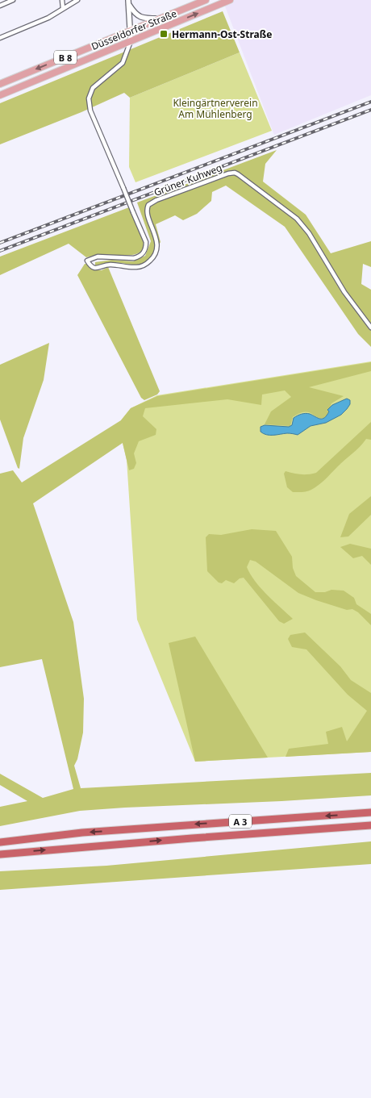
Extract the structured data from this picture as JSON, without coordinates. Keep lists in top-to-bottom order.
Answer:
{
  "streets": {
    "highway": ["A 3"],
    "main road": ["Düsseldorfer Straße", "B 8"],
    "street": ["Grüner Kuhweg"]
  },
  "crossings": [
    ["Düsseldorfer Straße", "Grüner Kuhweg"]
  ],
  "parks": ["Kleingärtnerverein Am Mühlenberg"],
  "places": {
    "transit": ["Hermann-Ost-Straße"]
  }
}
